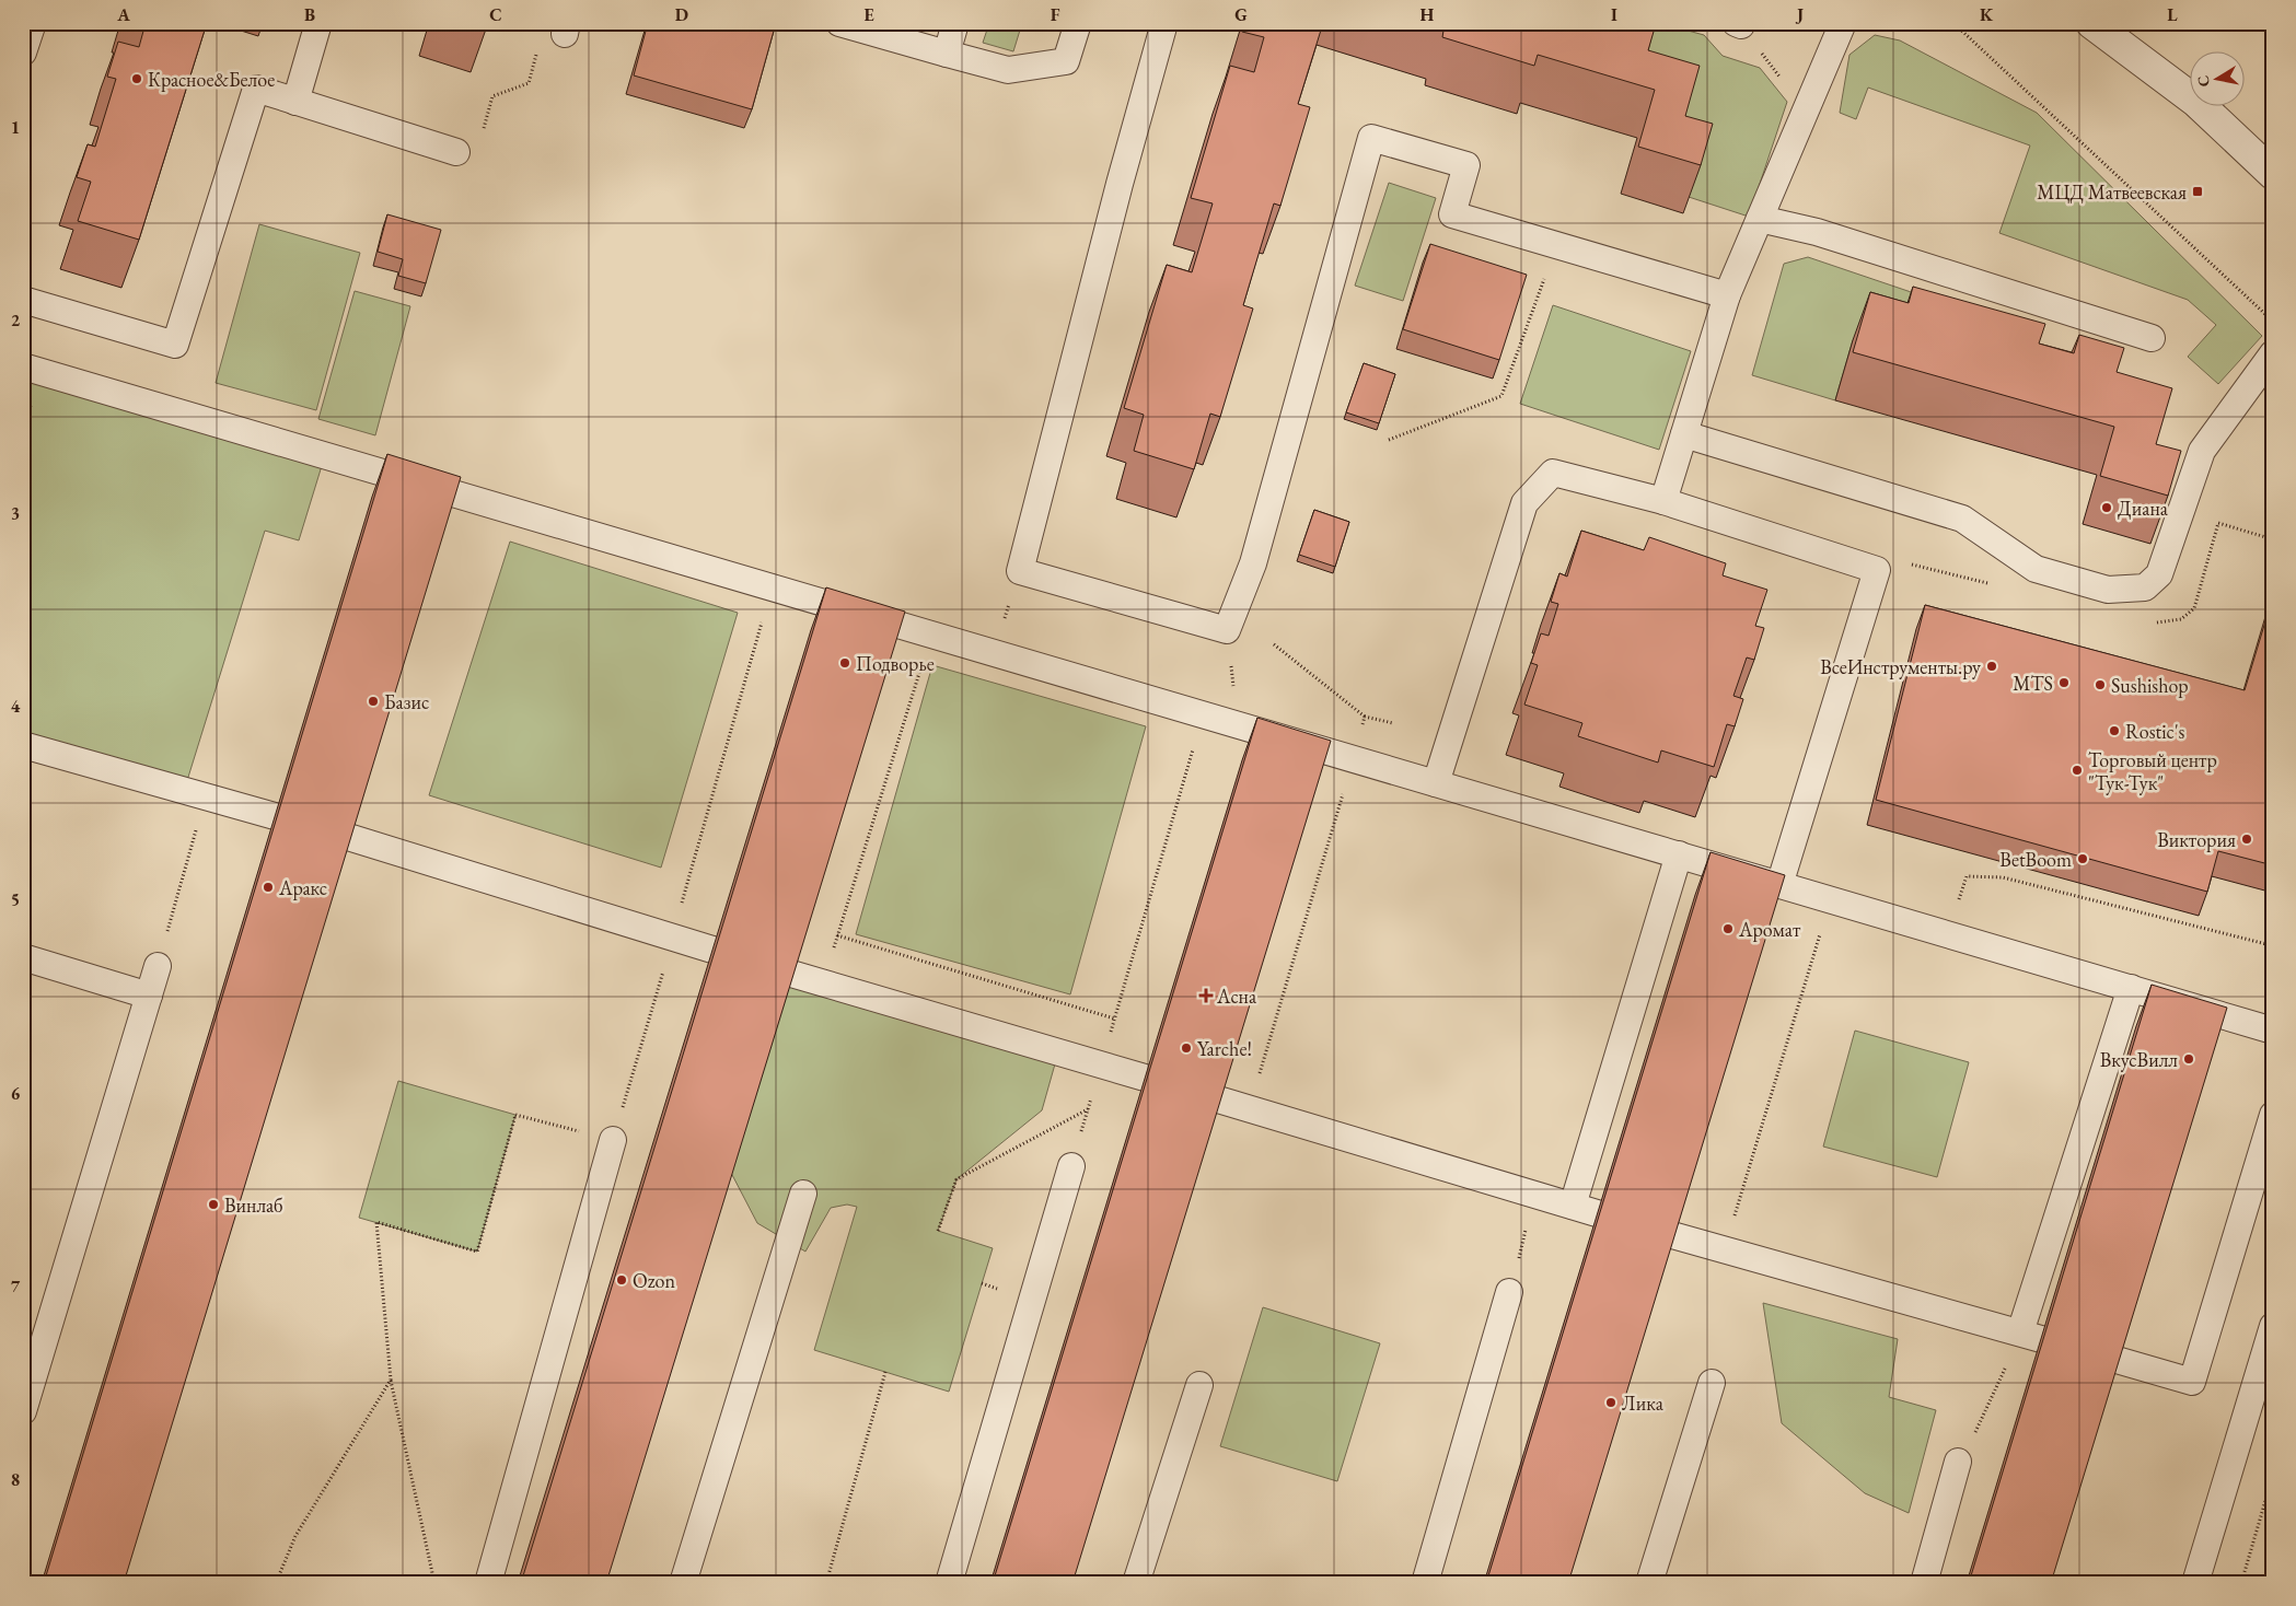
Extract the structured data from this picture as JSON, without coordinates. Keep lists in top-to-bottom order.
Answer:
{
  "places": {
    "other": [
      "Красное&Белое",
      "Диана",
      "Подворье",
      "ВсеИнструменты.ру",
      "MTS",
      "Sushishop",
      "Базис",
      "Rostic's",
      "Торговый центр \"Тук-Тук\"",
      "Виктория",
      "BetBoom",
      "Аракс",
      "Аромат",
      "Yarche!",
      "ВкусВилл",
      "Винлаб",
      "Ozon",
      "Лика"
    ],
    "transit": ["МЦД Матвеевская"],
    "health": ["Асна"]
  },
  "north": "left",
  "grid": {
    "columns": [
      "A",
      "B",
      "C",
      "D",
      "E",
      "F",
      "G",
      "H",
      "I",
      "J",
      "K",
      "L"
    ],
    "rows": [
      "1",
      "2",
      "3",
      "4",
      "5",
      "6",
      "7",
      "8"
    ]
  }
}
